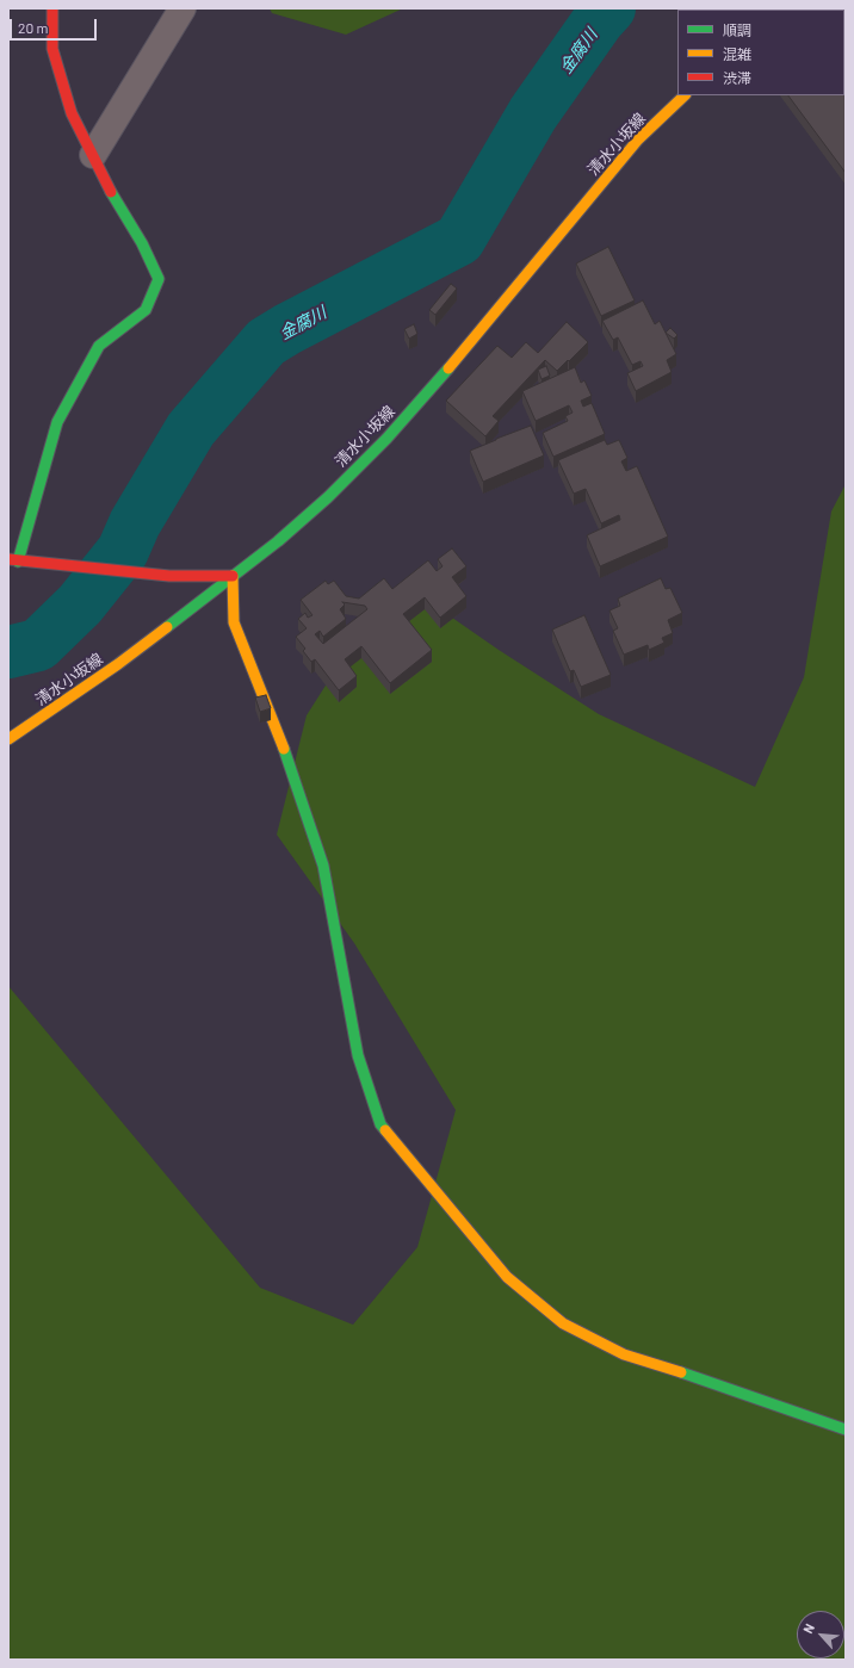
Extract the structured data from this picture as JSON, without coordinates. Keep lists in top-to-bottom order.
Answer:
{
  "streets": {
    "street": ["清水小坂線"]
  },
  "water": ["金腐川"],
  "legend": ["順調", "混雑", "渋滞"],
  "scale_bar": "20 m",
  "north": "top left"
}
